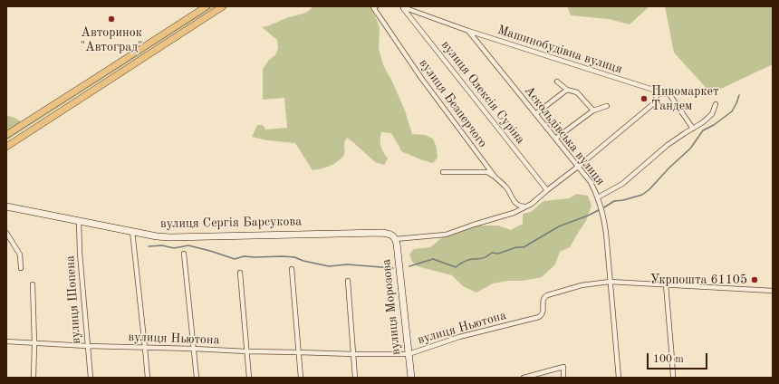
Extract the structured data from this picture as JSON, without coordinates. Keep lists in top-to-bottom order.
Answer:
{
  "streets": {
    "main road": ["вулиця Сергія Барсукова", "вулиця Морозова"],
    "street": [
      "Машинобудівна вулиця",
      "вулиця Олексія Суріна",
      "вулиця Безперчого",
      "Аскольдівська вулиця",
      "вулиця Шопена",
      "вулиця Ньютона"
    ]
  },
  "crossings": [
    ["Машинобудівна вулиця", "вулиця Олексія Суріна"],
    ["Машинобудівна вулиця", "Аскольдівська вулиця"],
    ["Аскольдівська вулиця", "вулиця Ньютона"],
    ["вулиця Сергія Барсукова", "вулиця Шопена"],
    ["вулиця Сергія Барсукова", "вулиця Морозова"],
    ["вулиця Шопена", "вулиця Ньютона"],
    ["вулиця Морозова", "вулиця Ньютона"]
  ],
  "places": ["Авторинок \"Автоград\"", "Пивомаркет Тандем", "Укрпошта 61105"],
  "scale_bar": "100 m"
}
